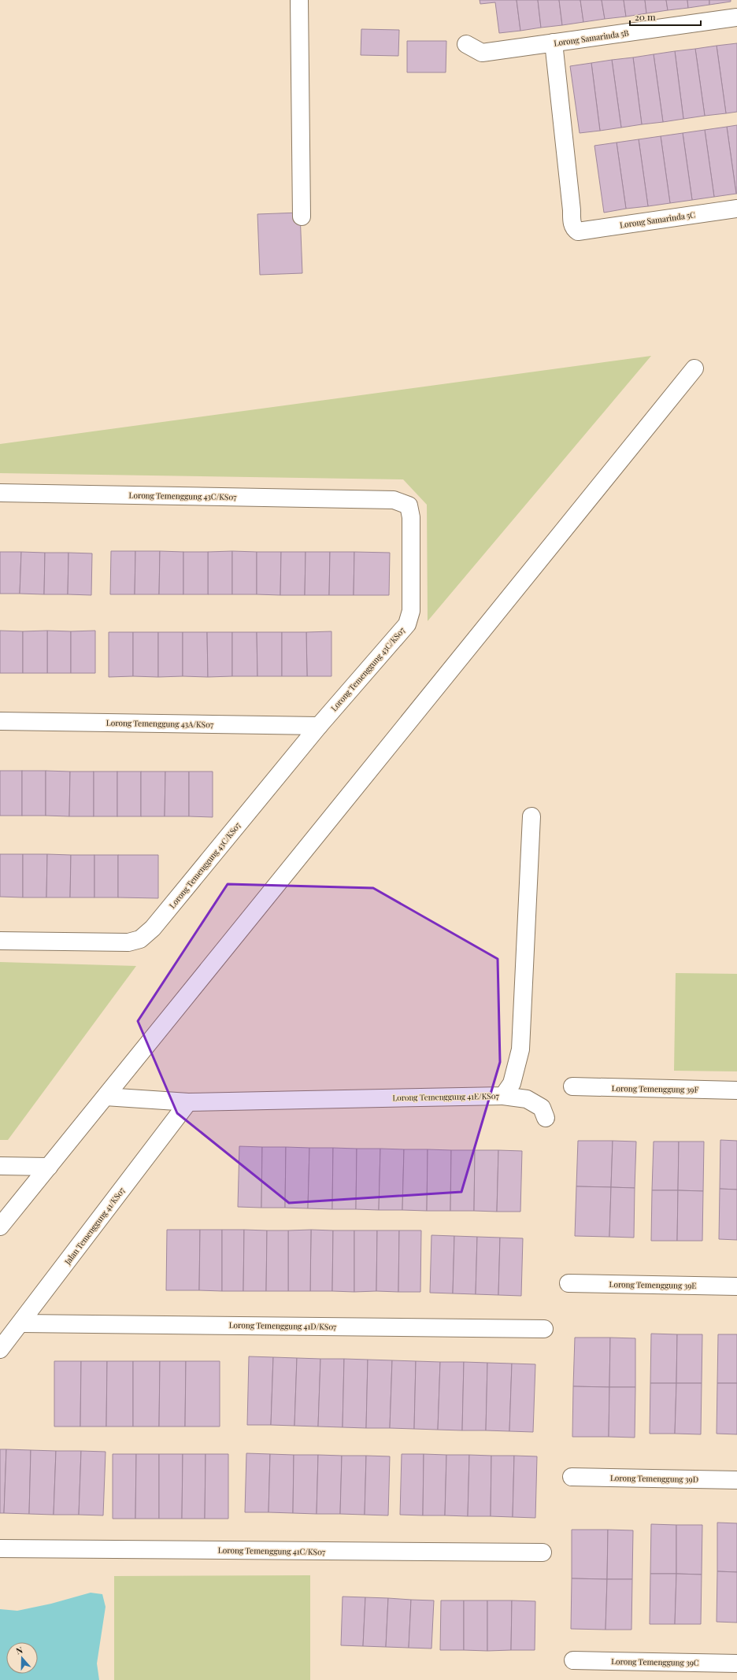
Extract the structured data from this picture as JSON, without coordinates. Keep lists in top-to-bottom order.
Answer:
{
  "streets": {
    "street": [
      "Lorong Samarinda 5B",
      "Lorong Samarinda 5C",
      "Lorong Temenggung 43C/KS07",
      "Lorong Temenggung 43A/KS07",
      "Lorong Temenggung 39F",
      "Lorong Temenggung 41E/KS07",
      "Jalan Temenggung 41/KS07",
      "Lorong Temenggung 39E",
      "Lorong Temenggung 41D/KS07",
      "Lorong Temenggung 39D",
      "Lorong Temenggung 41C/KS07",
      "Lorong Temenggung 39C"
    ]
  },
  "crossings": [
    ["Lorong Samarinda 5B", "Lorong Samarinda 5C"],
    ["Lorong Temenggung 43C/KS07", "Lorong Temenggung 43A/KS07"],
    ["Lorong Temenggung 41E/KS07", "Jalan Temenggung 41/KS07"],
    ["Jalan Temenggung 41/KS07", "Lorong Temenggung 41D/KS07"]
  ],
  "scale_bar": "20 m",
  "north": "top"
}
